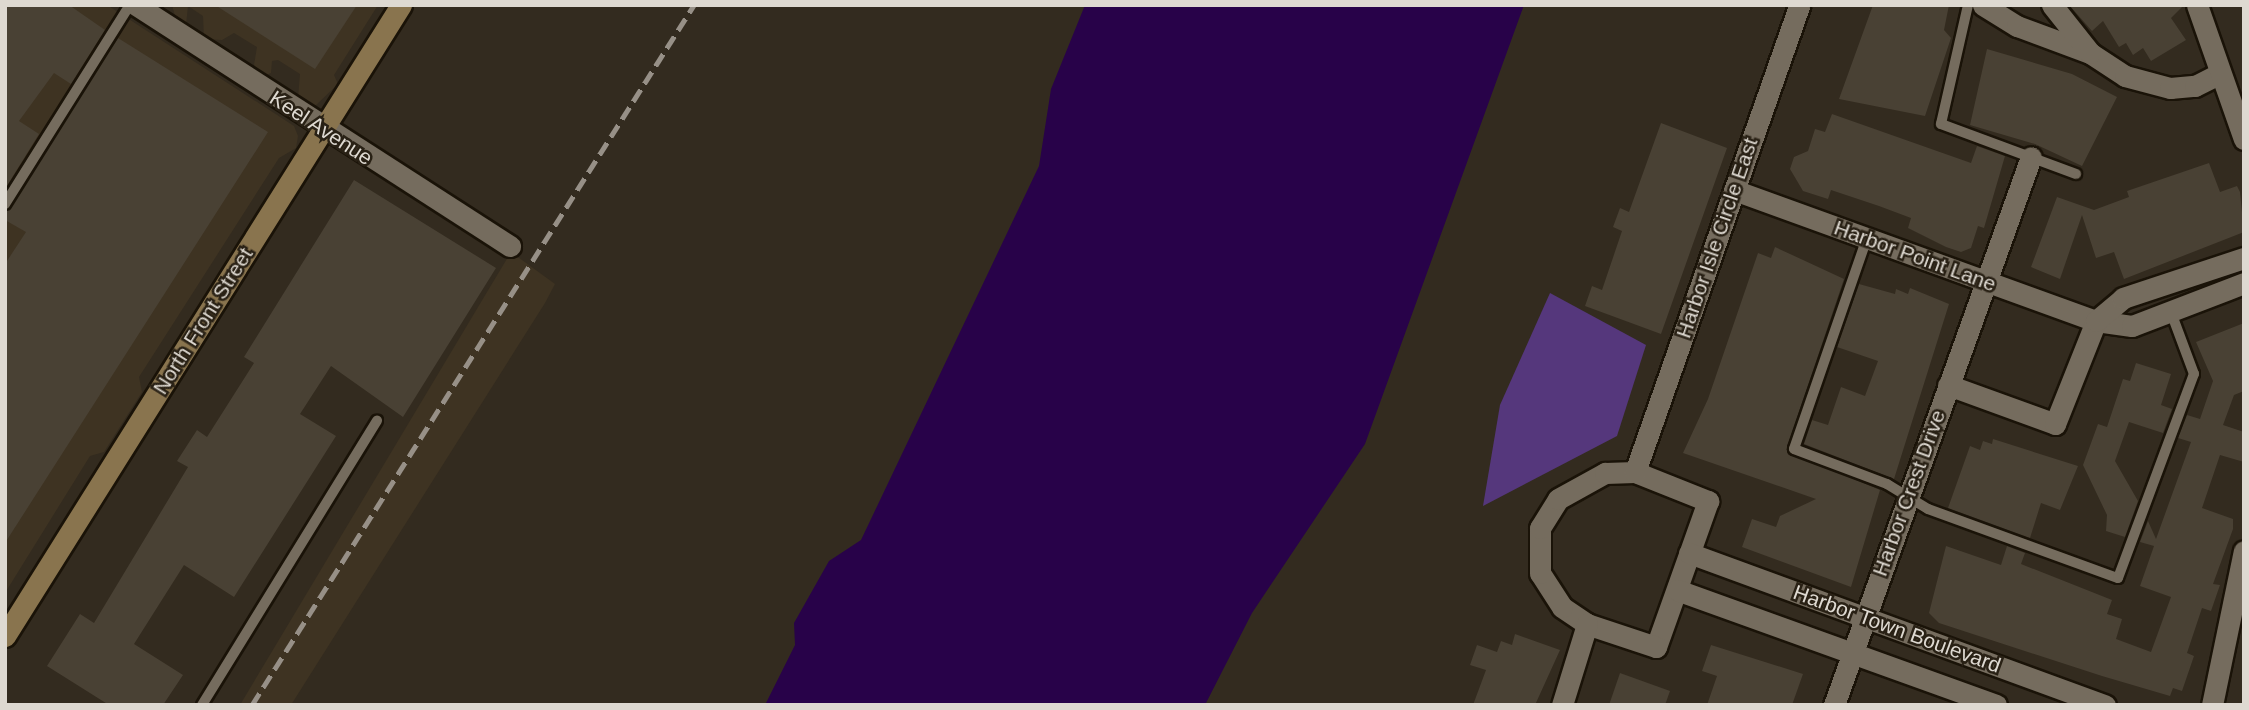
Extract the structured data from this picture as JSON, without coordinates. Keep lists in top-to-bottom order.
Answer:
{
  "streets": {
    "street": [
      "Keel Avenue",
      "Harbor Isle Circle East",
      "Harbor Point Lane",
      "North Front Street",
      "Harbor Crest Drive",
      "Harbor Town Boulevard"
    ]
  },
  "crossings": [
    ["Keel Avenue", "North Front Street"],
    ["Harbor Isle Circle East", "Harbor Point Lane"],
    ["Harbor Isle Circle East", "Harbor Town Boulevard"],
    ["Harbor Point Lane", "Harbor Crest Drive"],
    ["Harbor Crest Drive", "Harbor Town Boulevard"]
  ]
}
